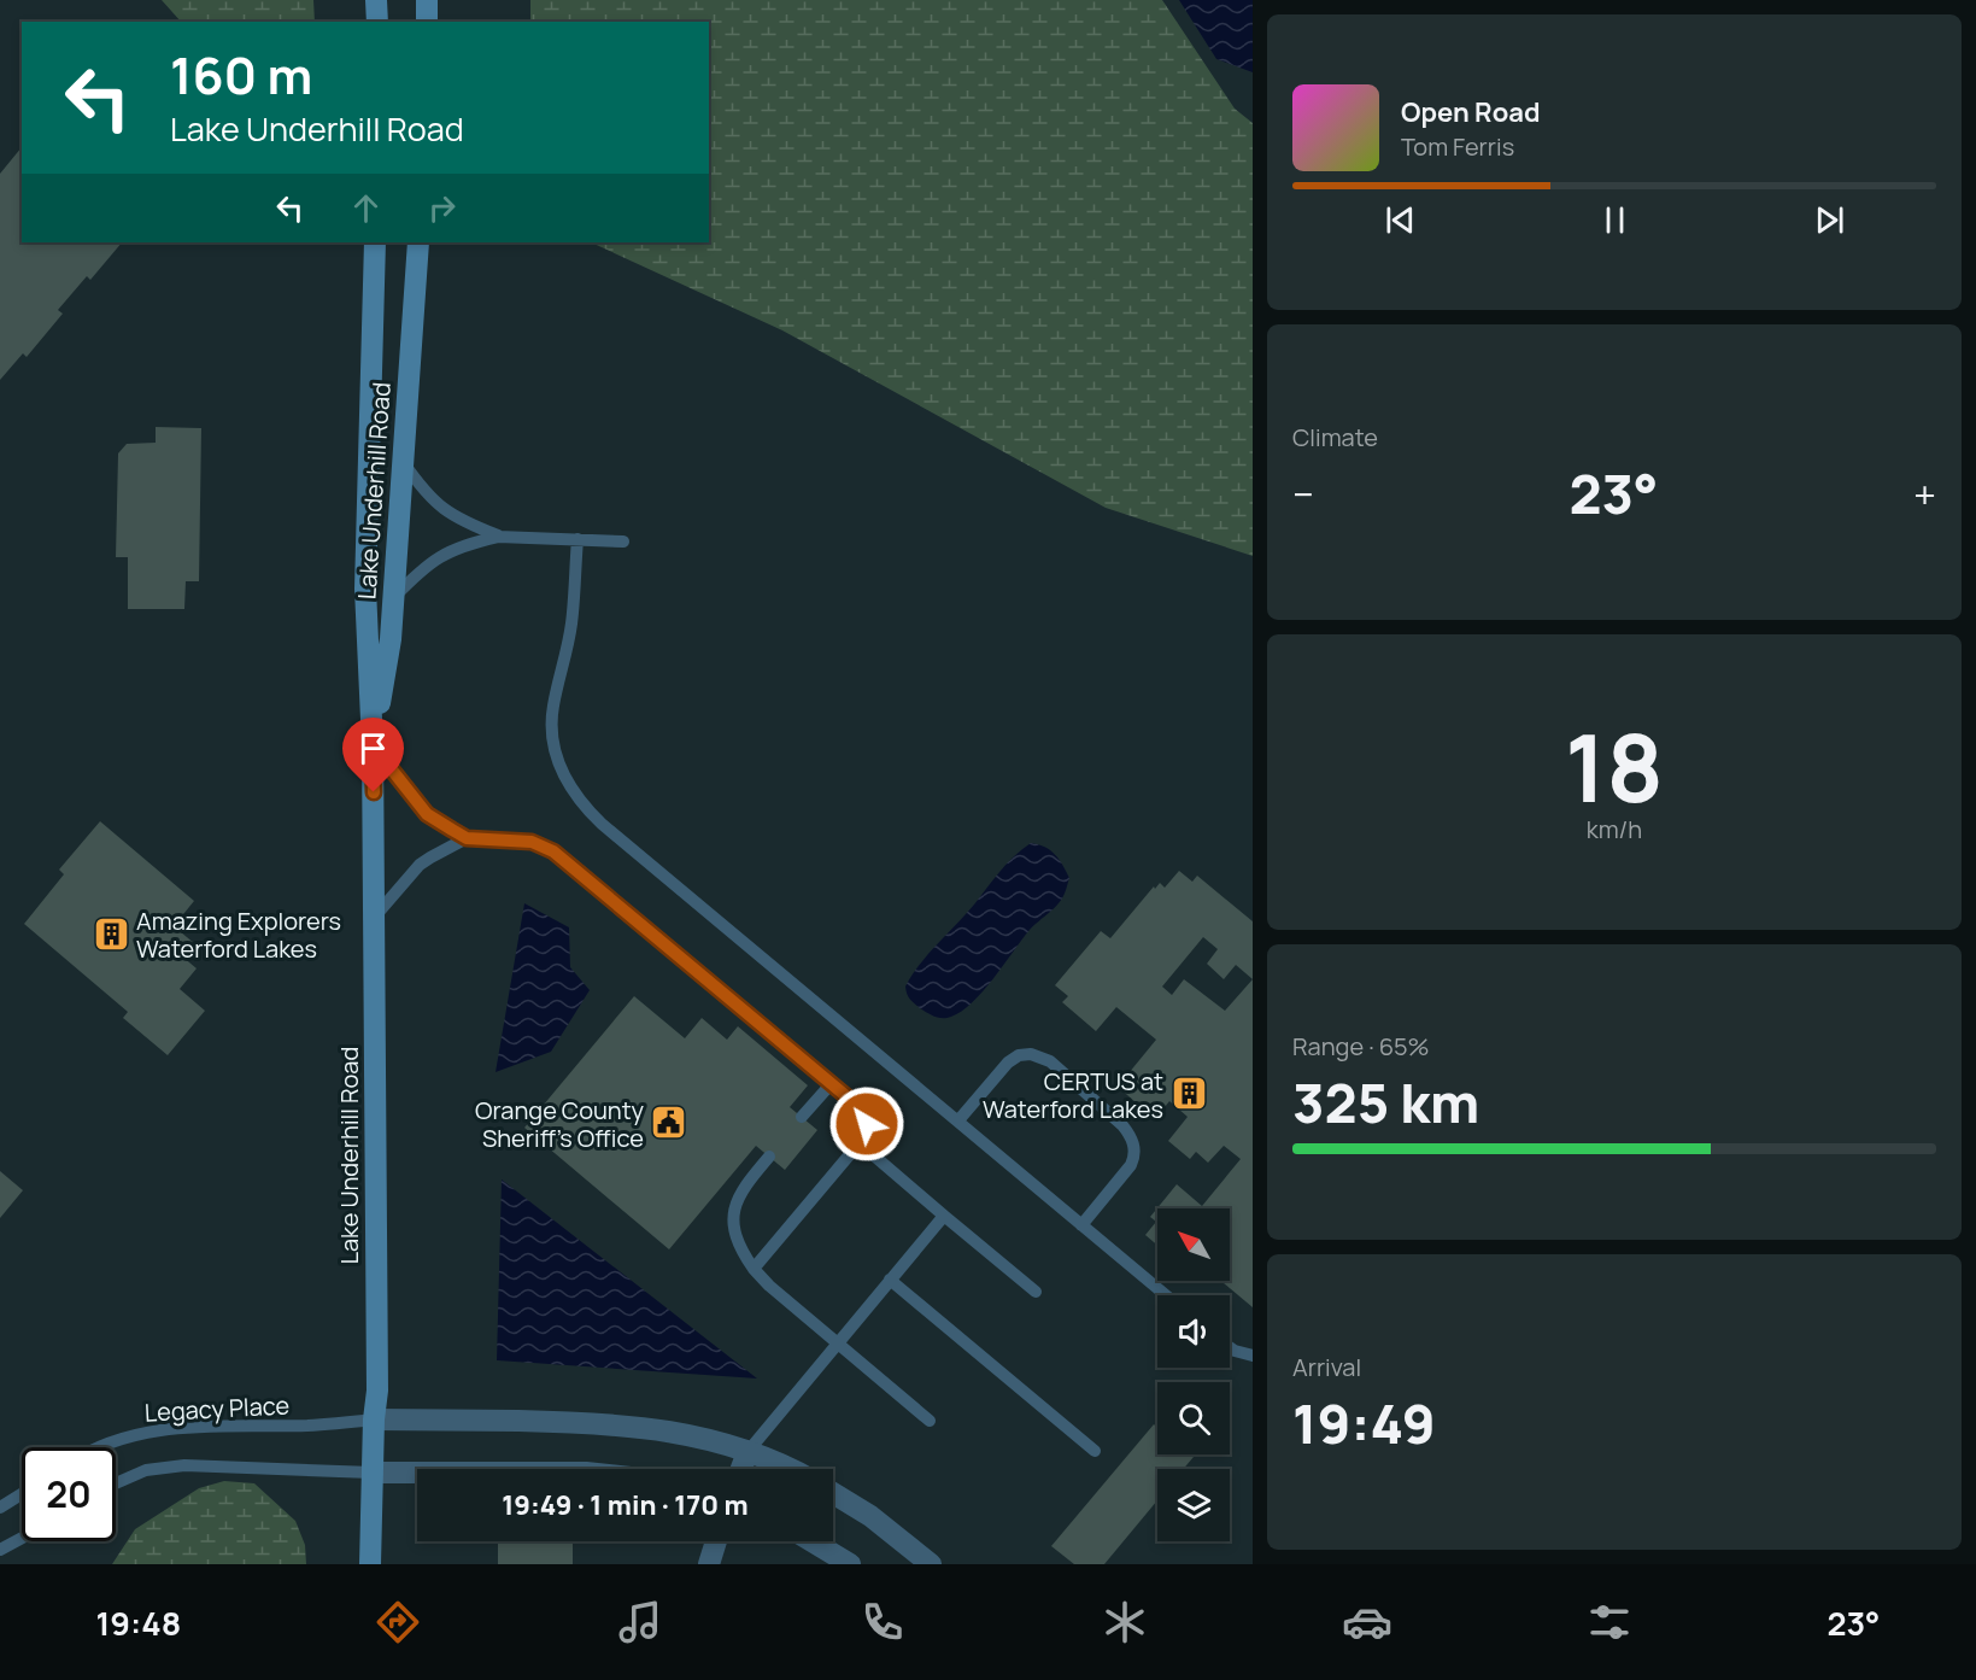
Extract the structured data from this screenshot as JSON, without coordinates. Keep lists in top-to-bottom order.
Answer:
{
  "streets": {
    "street": ["Lake Underhill Road"],
    "lane": ["Legacy Place"]
  },
  "crossings": [
    ["Lake Underhill Road", "Legacy Place"]
  ],
  "places": {
    "building": ["Amazing Explorers Waterford Lakes", "CERTUS at Waterford Lakes"],
    "public building": ["Orange County Sheriff's Office"]
  },
  "north": "top left",
  "page": {
    "turn": ["160 m", "Lake Underhill Road"],
    "song": ["Open Road", "Tom Ferris"],
    "tile": [
      "Climate",
      ["18", "km/h"],
      ["Range · 65%", "325 km"],
      ["Arrival", "19:49"]
    ],
    "heat": ["−", "23°", "+"],
    "limit": "20",
    "trip": "19:49 · 1 min · 170 m",
    "tabs": ["19:48", "23°"]
  }
}
